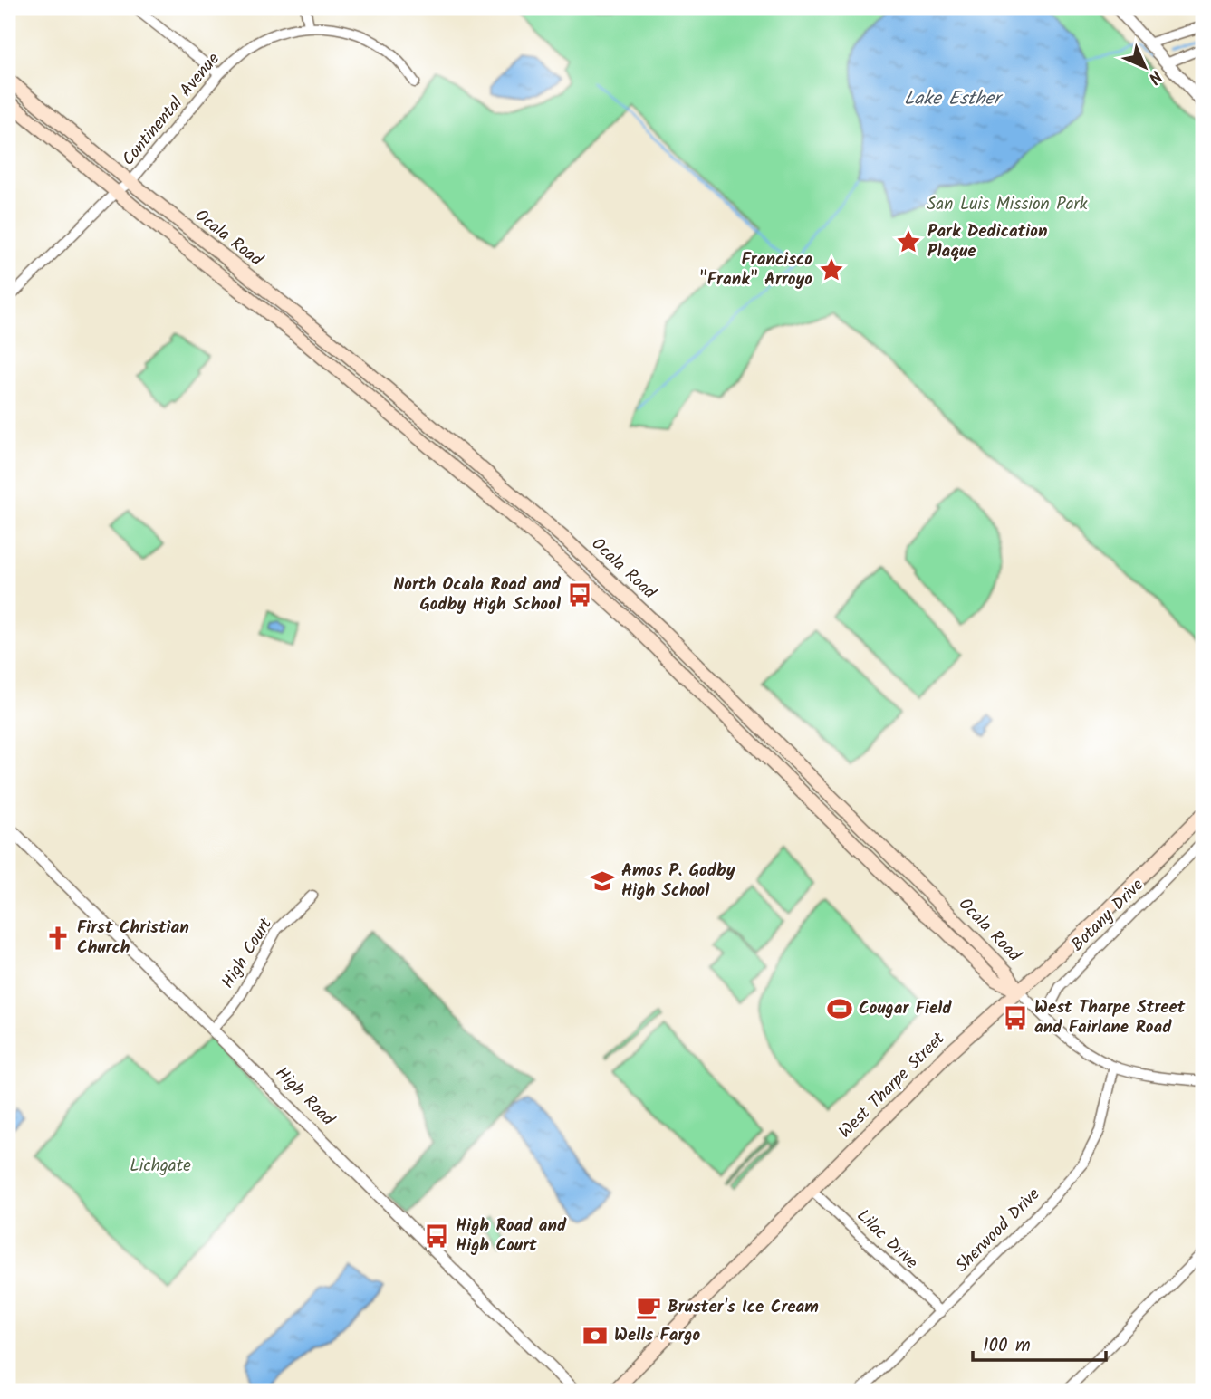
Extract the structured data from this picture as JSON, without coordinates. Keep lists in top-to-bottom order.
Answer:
{
  "streets": {
    "main road": ["Ocala Road", "West Tharpe Street"],
    "street": [
      "Continental Avenue",
      "Botany Drive",
      "High Court",
      "High Road",
      "Sherwood Drive",
      "Lilac Drive"
    ]
  },
  "crossings": [
    ["Continental Avenue", "Ocala Road"],
    ["Ocala Road", "West Tharpe Street"],
    ["High Court", "High Road"],
    ["West Tharpe Street", "Lilac Drive"],
    ["Sherwood Drive", "Lilac Drive"]
  ],
  "water": ["Lake Esther"],
  "parks": ["San Luis Mission Park", "Lichgate"],
  "places": {
    "place": ["Park Dedication Plaque", "Francisco \"Frank\" Arroyo"],
    "bus stop": ["North Ocala Road and Godby High School", "West Tharpe Street and Fairlane Road", "High Road and High Court"],
    "school or university": ["Amos P. Godby High School"],
    "church": ["First Christian Church"],
    "sports": ["Cougar Field"],
    "cafe": ["Bruster's Ice Cream"],
    "bank": ["Wells Fargo"]
  },
  "scale_bar": "100 m",
  "north": "bottom right"
}
